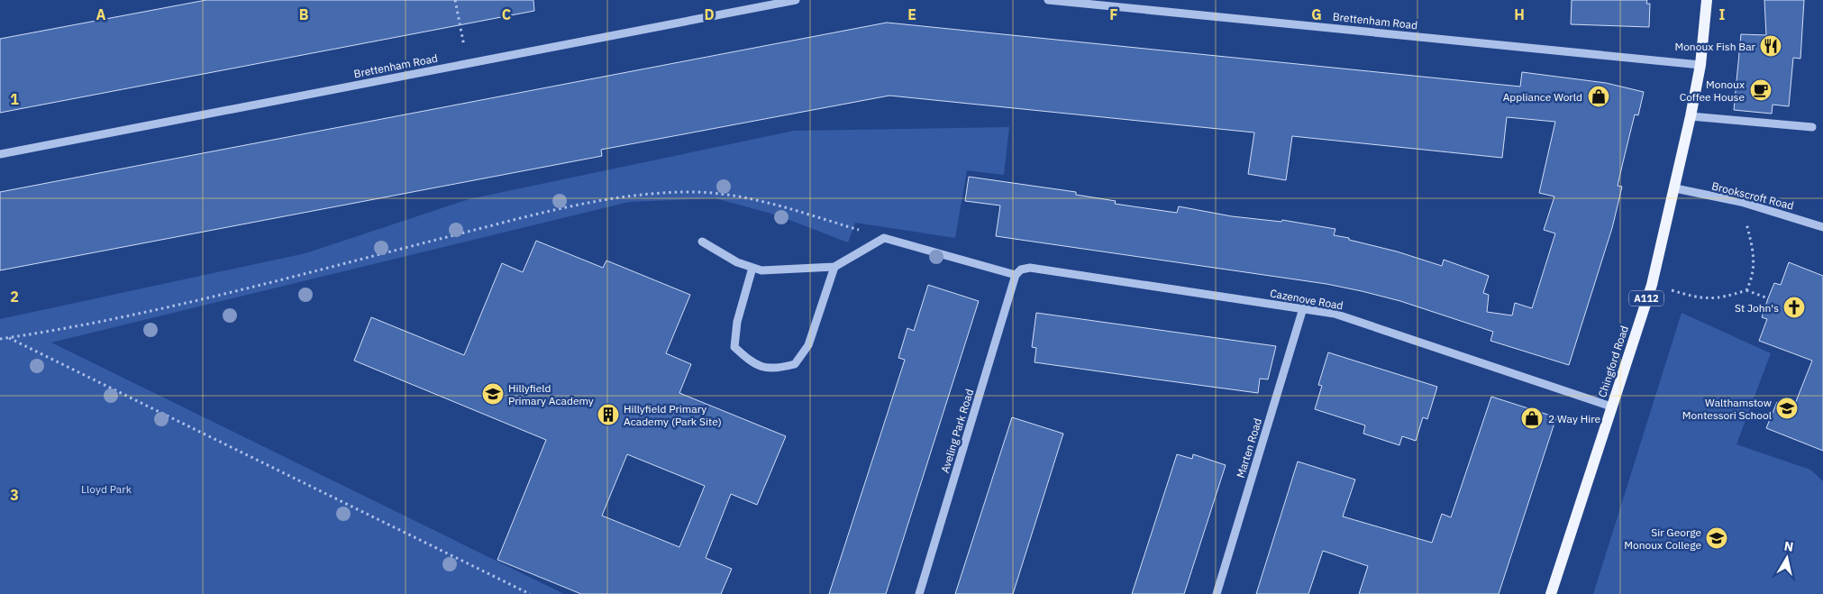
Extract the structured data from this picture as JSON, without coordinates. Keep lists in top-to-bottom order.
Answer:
{
  "streets": {
    "main road": ["A112", "Chingford Road"],
    "street": [
      "Brettenham Road",
      "Brookscroft Road",
      "Cazenove Road",
      "Aveling Park Road",
      "Marten Road"
    ]
  },
  "crossings": [
    ["Brettenham Road", "Chingford Road"],
    ["Brookscroft Road", "Chingford Road"],
    ["Cazenove Road", "Chingford Road"],
    ["Cazenove Road", "Aveling Park Road"],
    ["Cazenove Road", "Marten Road"]
  ],
  "parks": ["Lloyd Park"],
  "places": {
    "restaurant": ["Monoux Fish Bar"],
    "cafe": ["Monoux Coffee House"],
    "shop": ["Appliance World", "2 Way Hire"],
    "church": ["St John's"],
    "school or university": ["Hillyfield Primary Academy", "Walthamstow Montessori School", "Sir George Monoux College"],
    "building": ["Hillyfield Primary Academy (Park Site)"]
  },
  "north": "top",
  "grid": {
    "columns": [
      "A",
      "B",
      "C",
      "D",
      "E",
      "F",
      "G",
      "H",
      "I"
    ],
    "rows": ["1", "2", "3"]
  }
}
